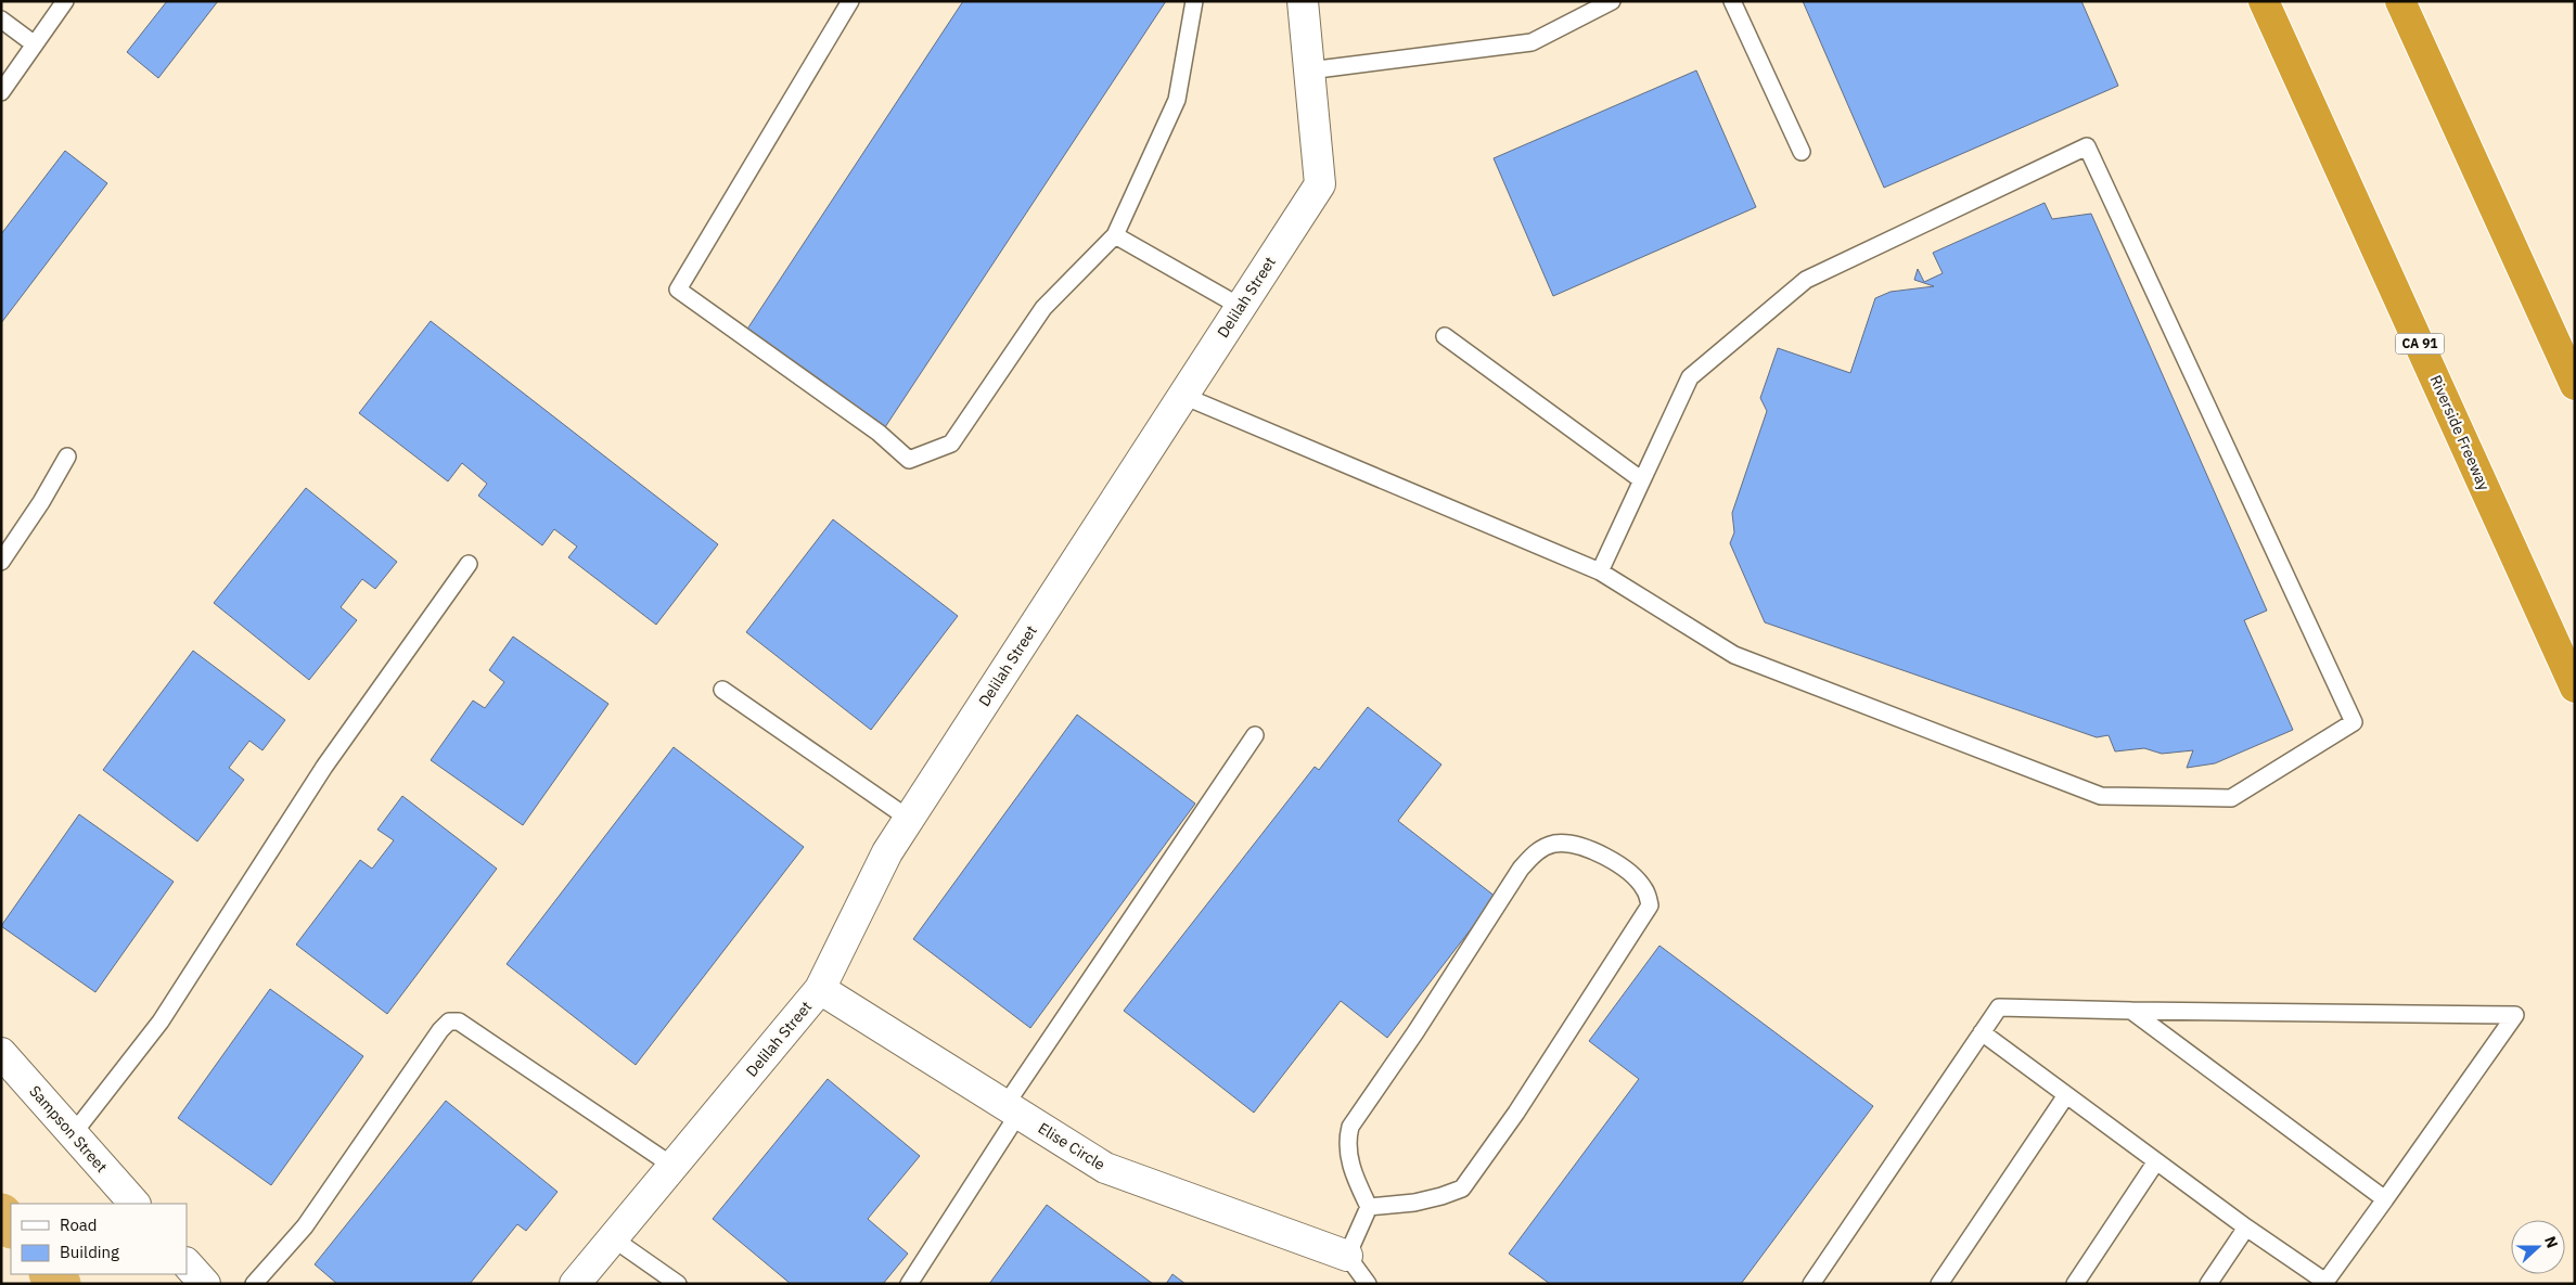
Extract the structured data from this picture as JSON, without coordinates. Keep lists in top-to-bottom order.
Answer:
{
  "streets": {
    "highway": ["CA 91", "Riverside Freeway"],
    "street": ["Delilah Street", "Sampson Street", "Elise Circle"]
  },
  "crossings": [
    ["Delilah Street", "Elise Circle"]
  ],
  "legend": ["Road", "Building"],
  "north": "right"
}
